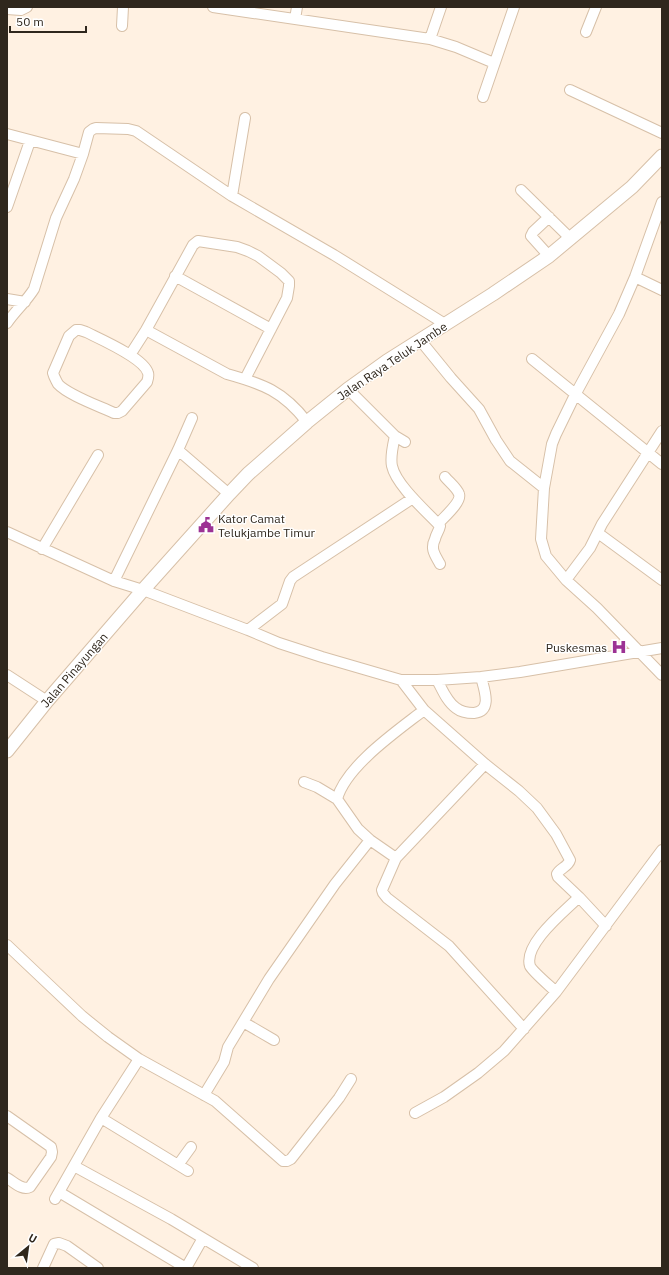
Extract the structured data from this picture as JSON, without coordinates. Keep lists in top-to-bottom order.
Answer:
{
  "streets": {
    "main road": ["Jalan Raya Teluk Jambe", "Jalan Pinayungan"]
  },
  "crossings": [
    ["Jalan Raya Teluk Jambe", "Jalan Pinayungan"]
  ],
  "places": {
    "public building": ["Kator Camat Telukjambe Timur"],
    "hospital": ["Puskesmas"]
  },
  "scale_bar": "50 m",
  "north": "top right"
}
